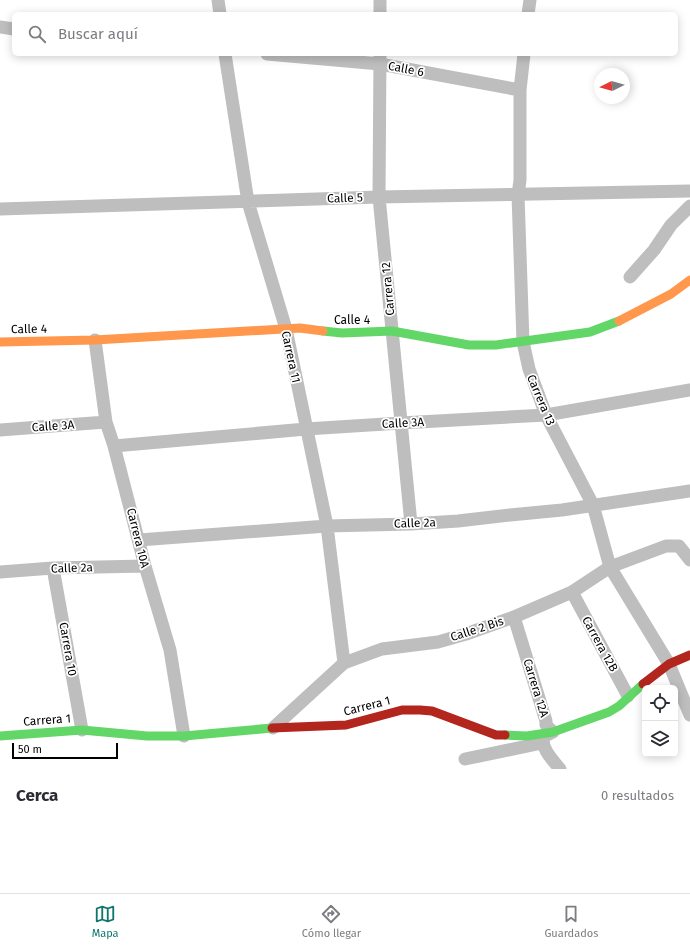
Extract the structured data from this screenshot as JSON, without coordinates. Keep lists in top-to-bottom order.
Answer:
{
  "streets": {
    "street": [
      "Calle 6",
      "Calle 5",
      "Carrera 12",
      "Calle 4",
      "Carrera 11",
      "Carrera 13",
      "Calle 3A",
      "Calle 2a",
      "Carrera 10A",
      "Calle 2 Bis",
      "Carrera 12B",
      "Carrera 10",
      "Carrera 12A",
      "Carrera 1"
    ]
  },
  "crossings": [
    ["Calle 6", "Carrera 12"],
    ["Calle 6", "Carrera 13"],
    ["Calle 5", "Carrera 12"],
    ["Calle 5", "Carrera 11"],
    ["Calle 5", "Carrera 13"],
    ["Carrera 12", "Calle 4"],
    ["Carrera 12", "Calle 3A"],
    ["Carrera 12", "Calle 2a"],
    ["Calle 4", "Carrera 11"],
    ["Calle 4", "Carrera 13"],
    ["Calle 4", "Carrera 10A"],
    ["Carrera 11", "Calle 3A"],
    ["Carrera 11", "Calle 2a"],
    ["Carrera 11", "Calle 2 Bis"],
    ["Carrera 13", "Calle 3A"],
    ["Carrera 13", "Calle 2a"],
    ["Carrera 13", "Calle 2 Bis"],
    ["Carrera 13", "Carrera 1"],
    ["Calle 3A", "Carrera 10A"],
    ["Calle 2a", "Carrera 10A"],
    ["Calle 2a", "Carrera 10"],
    ["Carrera 10A", "Carrera 1"],
    ["Calle 2 Bis", "Carrera 12B"],
    ["Calle 2 Bis", "Carrera 12A"],
    ["Calle 2 Bis", "Carrera 1"],
    ["Carrera 12B", "Carrera 1"],
    ["Carrera 10", "Carrera 1"],
    ["Carrera 12A", "Carrera 1"]
  ],
  "scale_bar": "50 m",
  "north": "left",
  "page": {
    "search": "Buscar aquí",
    "scale": "50 m",
    "heading": ["Cerca", "0 resultados"],
    "nav": ["Mapa", "Cómo llegar", "Guardados"]
  }
}
